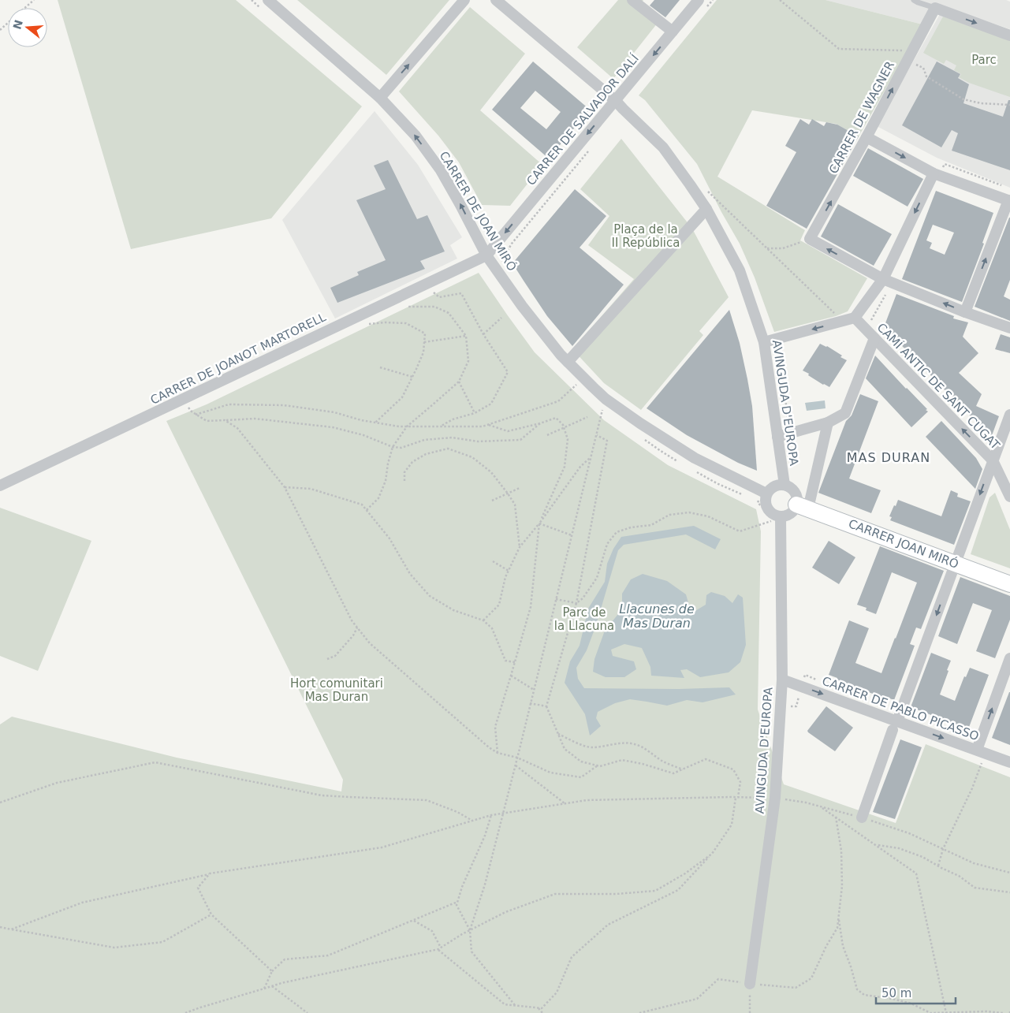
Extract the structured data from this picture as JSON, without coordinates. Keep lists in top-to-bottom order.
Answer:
{
  "streets": {
    "street": [
      "CARRER DE WAGNER",
      "CARRER DE SALVADOR DALÍ",
      "CARRER DE JOAN MIRÓ",
      "CARRER DE JOANOT MARTORELL",
      "CAMÍ ANTIC DE SANT CUGAT",
      "AVINGUDA D'EUROPA",
      "CARRER JOAN MIRÓ",
      "CARRER DE PABLO PICASSO"
    ]
  },
  "crossings": [
    ["CARRER DE SALVADOR DALÍ", "CARRER DE JOAN MIRÓ"],
    ["CARRER DE SALVADOR DALÍ", "CARRER DE JOANOT MARTORELL"],
    ["CARRER DE SALVADOR DALÍ", "AVINGUDA D'EUROPA"],
    ["CARRER DE JOAN MIRÓ", "CARRER DE JOANOT MARTORELL"],
    ["CARRER DE JOAN MIRÓ", "AVINGUDA D'EUROPA"],
    ["CARRER DE JOAN MIRÓ", "CARRER JOAN MIRÓ"],
    ["AVINGUDA D'EUROPA", "CARRER JOAN MIRÓ"],
    ["AVINGUDA D'EUROPA", "CARRER DE PABLO PICASSO"]
  ],
  "one_way": ["CARRER DE SALVADOR DALÍ", "CAMÍ ANTIC DE SANT CUGAT", "CARRER DE PABLO PICASSO"],
  "districts": ["MAS DURAN"],
  "water": ["Llacunes de Mas Duran"],
  "parks": [
    "Parc",
    "Plaça de la II República",
    "Parc de la Llacuna",
    "Hort comunitari Mas Duran"
  ],
  "scale_bar": "50 m",
  "north": "left"
}
